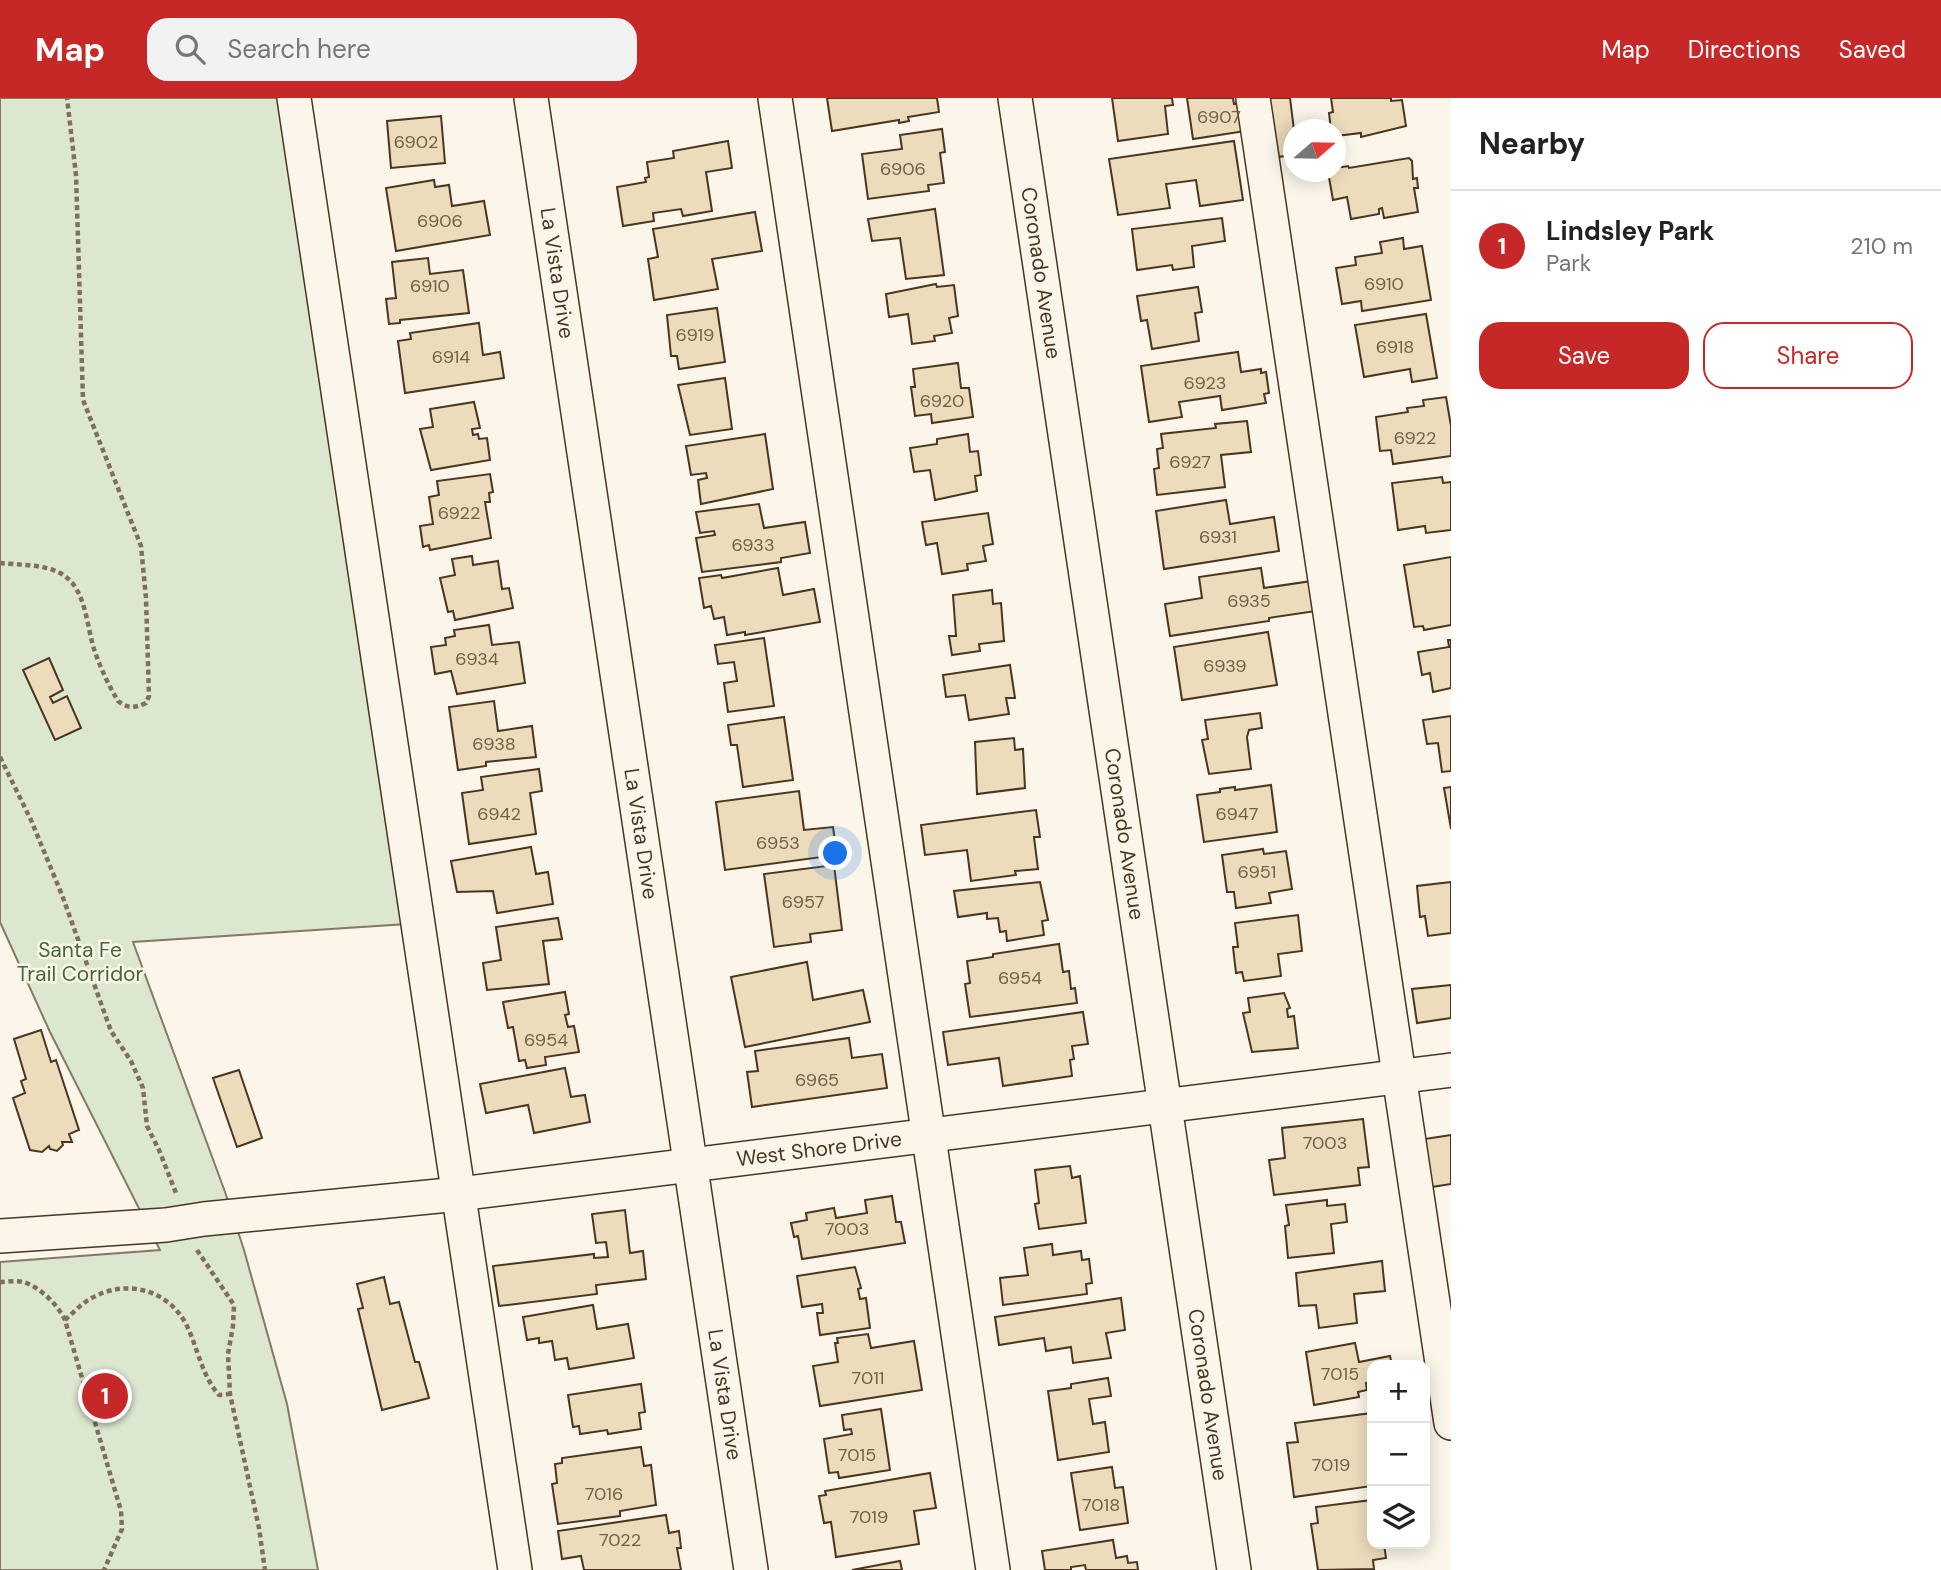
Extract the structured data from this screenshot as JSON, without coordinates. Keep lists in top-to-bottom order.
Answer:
{
  "streets": {
    "street": ["La Vista Drive", "Coronado Avenue", "West Shore Drive"]
  },
  "crossings": [
    ["La Vista Drive", "West Shore Drive"],
    ["Coronado Avenue", "West Shore Drive"]
  ],
  "parks": ["Santa Fe Trail Corridor"],
  "house_numbers": [
    "6907",
    "6902",
    "6906",
    "6906",
    "6910",
    "6910",
    "6919",
    "6918",
    "6914",
    "6923",
    "6920",
    "6922",
    "6927",
    "6922",
    "6931",
    "6933",
    "6935",
    "6934",
    "6939",
    "6938",
    "6942",
    "6947",
    "6953",
    "6951",
    "6957",
    "6954",
    "6954",
    "6965",
    "7003",
    "7003",
    "7015",
    "7011",
    "7015",
    "7019",
    "7016",
    "7018",
    "7019",
    "7022"
  ],
  "north": "right",
  "page": {
    "header": "Map",
    "search": "Search here",
    "nav": ["Map", "Directions", "Saved"],
    "heading": "Nearby",
    "list": [
      {
        "mark": "1",
        "name": "Lindsley Park",
        "note": "Park",
        "value": "210 m"
      }
    ],
    "buttons": ["Save", "Share"],
    "map_buttons": ["+", "−"],
    "pins": "1"
  }
}
